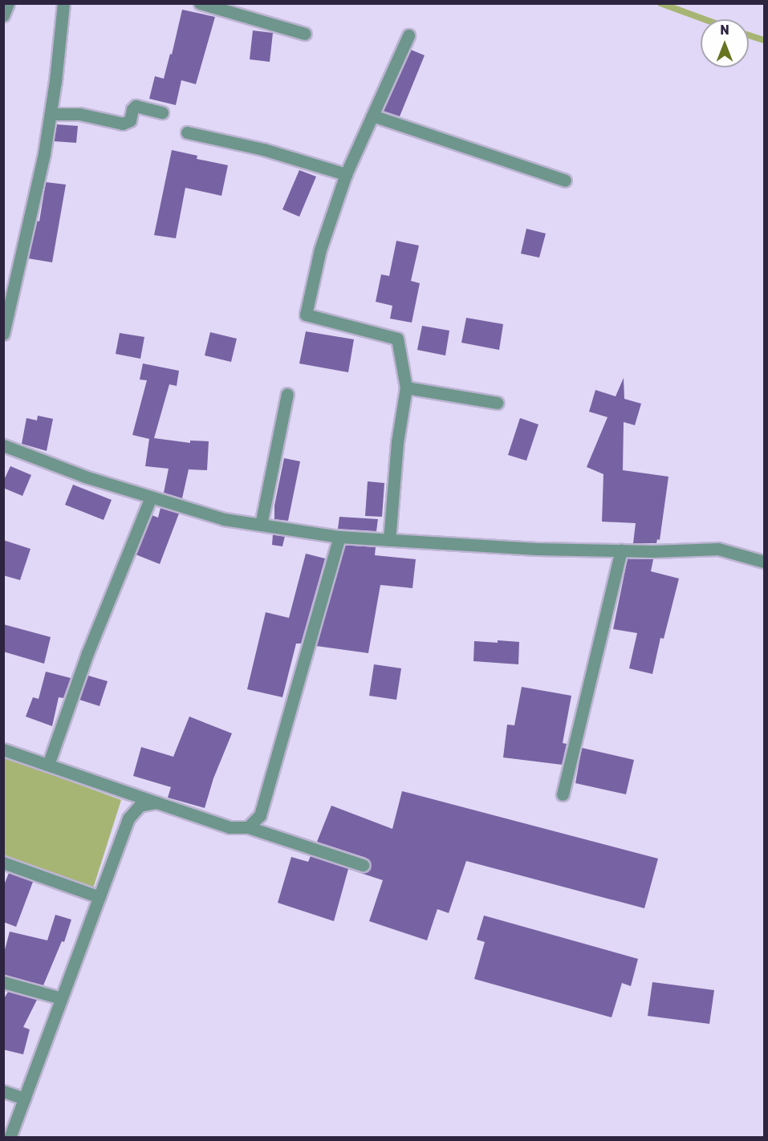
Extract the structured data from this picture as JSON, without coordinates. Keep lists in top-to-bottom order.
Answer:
{
  "north": "top"
}
